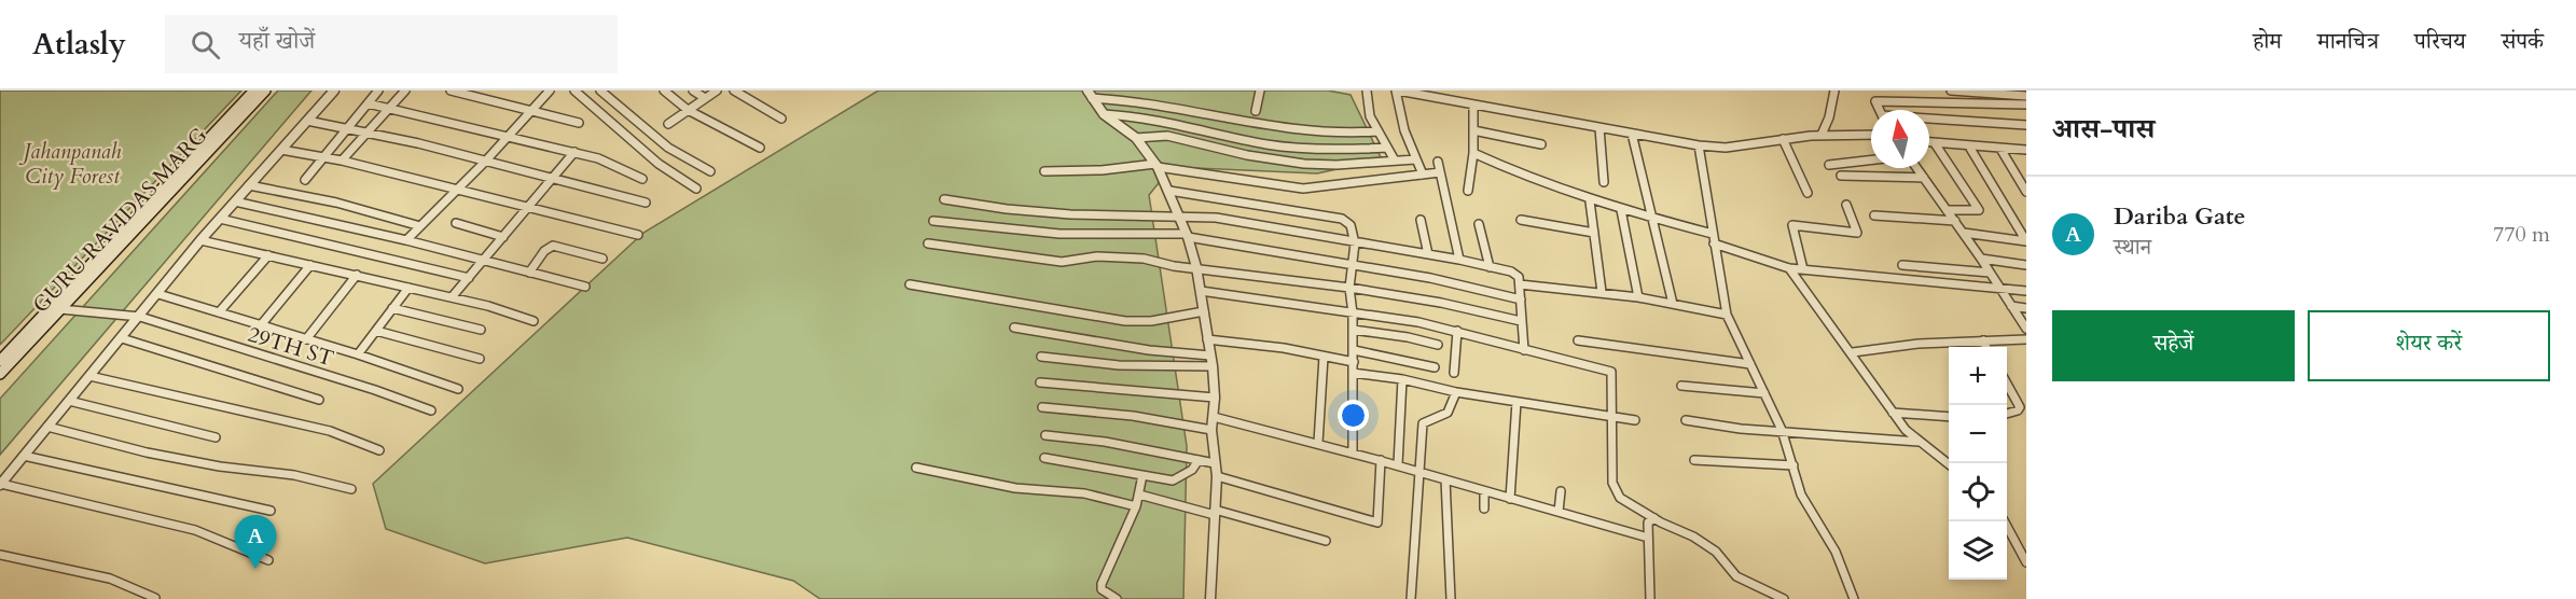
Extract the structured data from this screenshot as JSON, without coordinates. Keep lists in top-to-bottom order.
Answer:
{
  "streets": {
    "main road": ["GURU RAVIDAS MARG"],
    "street": ["29TH ST"]
  },
  "crossings": [
    ["GURU RAVIDAS MARG", "29TH ST"]
  ],
  "parks": ["Jahanpanah City Forest"],
  "north": "top",
  "page": {
    "header": "Atlasly",
    "search": "यहाँ खोजें",
    "nav": [
      "होम",
      "मानचित्र",
      "परिचय",
      "संपर्क"
    ],
    "heading": "आस-पास",
    "list": [
      {
        "mark": "A",
        "name": "Dariba Gate",
        "note": "स्थान",
        "value": "770 m"
      }
    ],
    "buttons": ["सहेजें", "शेयर करें"],
    "map_buttons": ["+", "−"],
    "pins": "A"
  }
}
